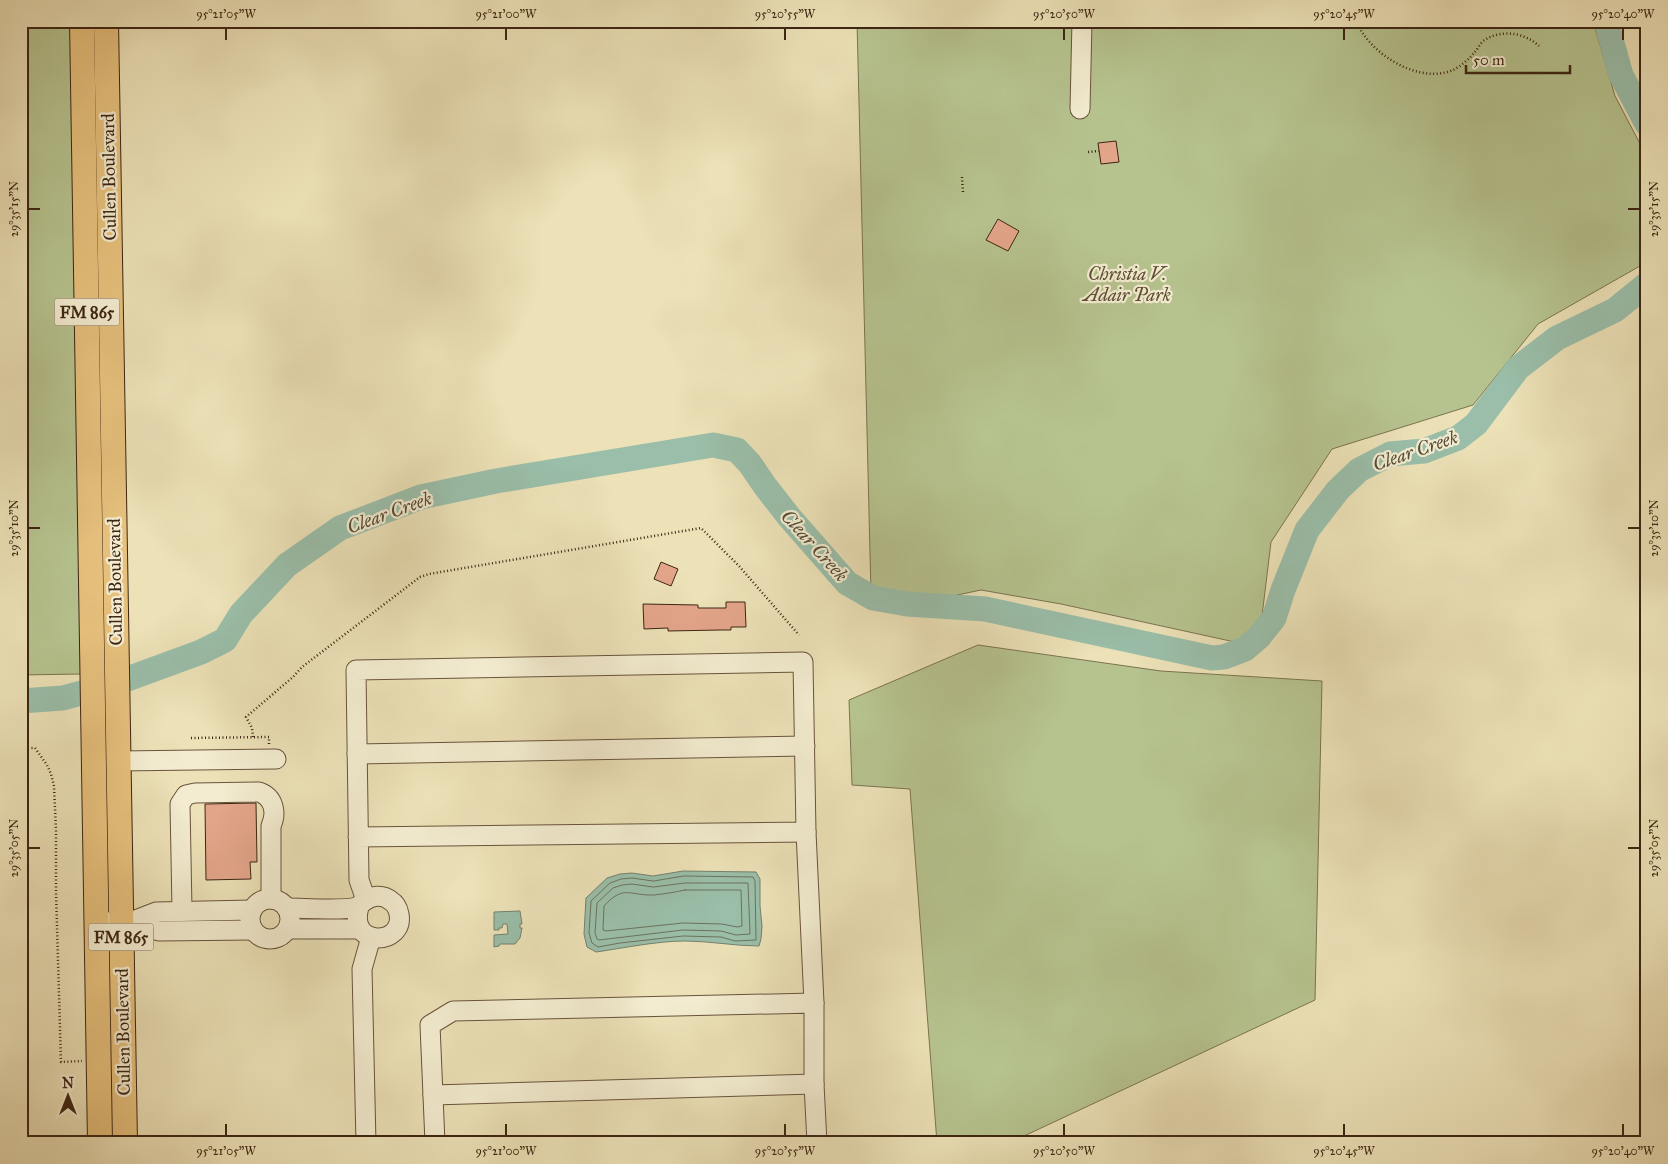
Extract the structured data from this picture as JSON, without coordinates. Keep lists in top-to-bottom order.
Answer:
{
  "streets": {
    "main road": ["Cullen Boulevard", "FM 865"]
  },
  "water": ["Clear Creek"],
  "parks": ["Christia V. Adair Park"],
  "scale_bar": "50 m",
  "north": "top",
  "coordinates": [
    "95°21'05\"W",
    "95°21'00\"W",
    "95°20'55\"W",
    "95°20'50\"W",
    "95°20'45\"W",
    "95°20'40\"W",
    "29°35'15\"N",
    "29°35'10\"N",
    "29°35'05\"N"
  ]
}
